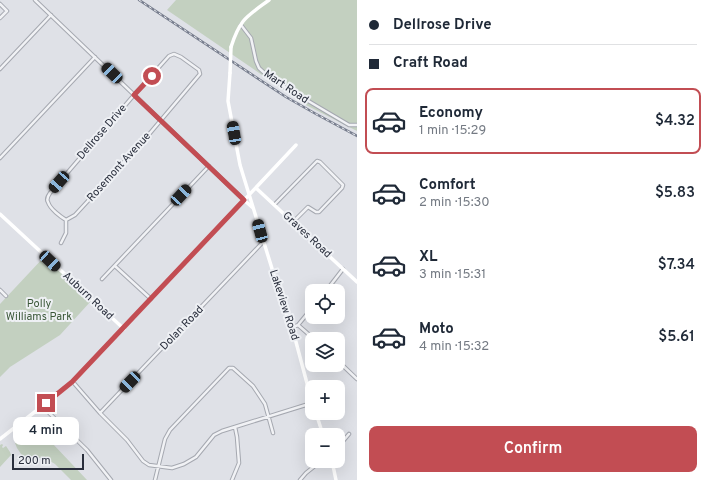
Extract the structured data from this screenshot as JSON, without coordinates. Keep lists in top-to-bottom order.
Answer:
{
  "streets": {
    "street": [
      "Mart Road",
      "Dellrose Drive",
      "Rosemont Avenue",
      "Graves Road",
      "Auburn Road",
      "Lakeview Road",
      "Dolan Road"
    ]
  },
  "crossings": [
    ["Mart Road", "Lakeview Road"],
    ["Dellrose Drive", "Rosemont Avenue"],
    ["Lakeview Road", "Dolan Road"]
  ],
  "parks": ["Polly Williams Park"],
  "scale_bar": "200 m",
  "page": {
    "banner": ["Dellrose Drive", "Craft Road"],
    "list": [
      {
        "name": "Economy",
        "note": "1 min · 15:29",
        "value": "$4.32"
      },
      {
        "name": "Comfort",
        "note": "2 min · 15:30",
        "value": "$5.83"
      },
      {
        "name": "XL",
        "note": "3 min · 15:31",
        "value": "$7.34"
      },
      {
        "name": "Moto",
        "note": "4 min · 15:32",
        "value": "$5.61"
      }
    ],
    "map_buttons": ["+", "−"],
    "bubble": "4 min",
    "buttons": "Confirm",
    "scale": "200 m"
  }
}
